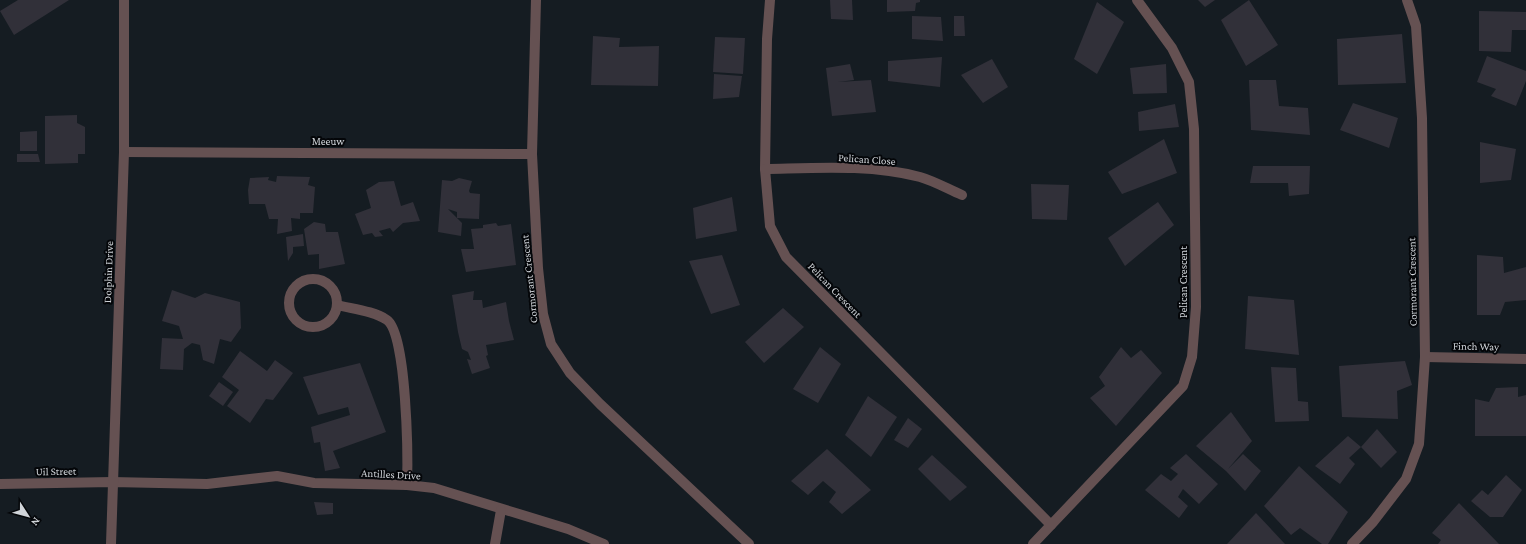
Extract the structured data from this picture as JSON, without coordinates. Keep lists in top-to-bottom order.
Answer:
{
  "streets": {
    "street": [
      "Meeuw",
      "Pelican Close",
      "Dolphin Drive",
      "Cormorant Crescent",
      "Pelican Crescent",
      "Finch Way",
      "Uil Street",
      "Antilles Drive"
    ]
  },
  "crossings": [
    ["Meeuw", "Dolphin Drive"],
    ["Meeuw", "Cormorant Crescent"],
    ["Pelican Close", "Pelican Crescent"],
    ["Dolphin Drive", "Uil Street"],
    ["Dolphin Drive", "Antilles Drive"],
    ["Cormorant Crescent", "Finch Way"],
    ["Uil Street", "Antilles Drive"]
  ],
  "north": "bottom right"
}
